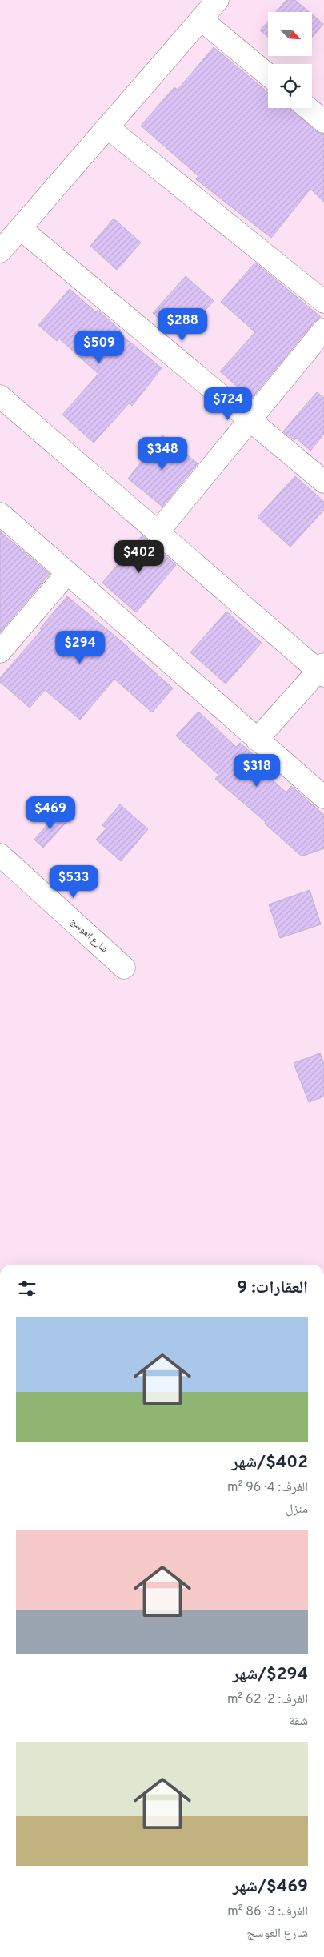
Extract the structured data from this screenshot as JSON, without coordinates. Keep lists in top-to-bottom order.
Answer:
{
  "streets": {
    "street": ["شارع العوسج"]
  },
  "north": "bottom right",
  "page": {
    "price": [
      "$288",
      "$509",
      "$724",
      "$348",
      "$402",
      "$294",
      "$318",
      "$469",
      "$533"
    ],
    "heading": "العقارات: 9",
    "list": [
      {
        "name": "$402/شهر",
        "note": "الغرف: 4 · 96 m² · منزل"
      },
      {
        "name": "$294/شهر",
        "note": "الغرف: 2 · 62 m² · شقة"
      },
      {
        "name": "$469/شهر",
        "note": "الغرف: 3 · 86 m² · شارع العوسج"
      }
    ]
  }
}
